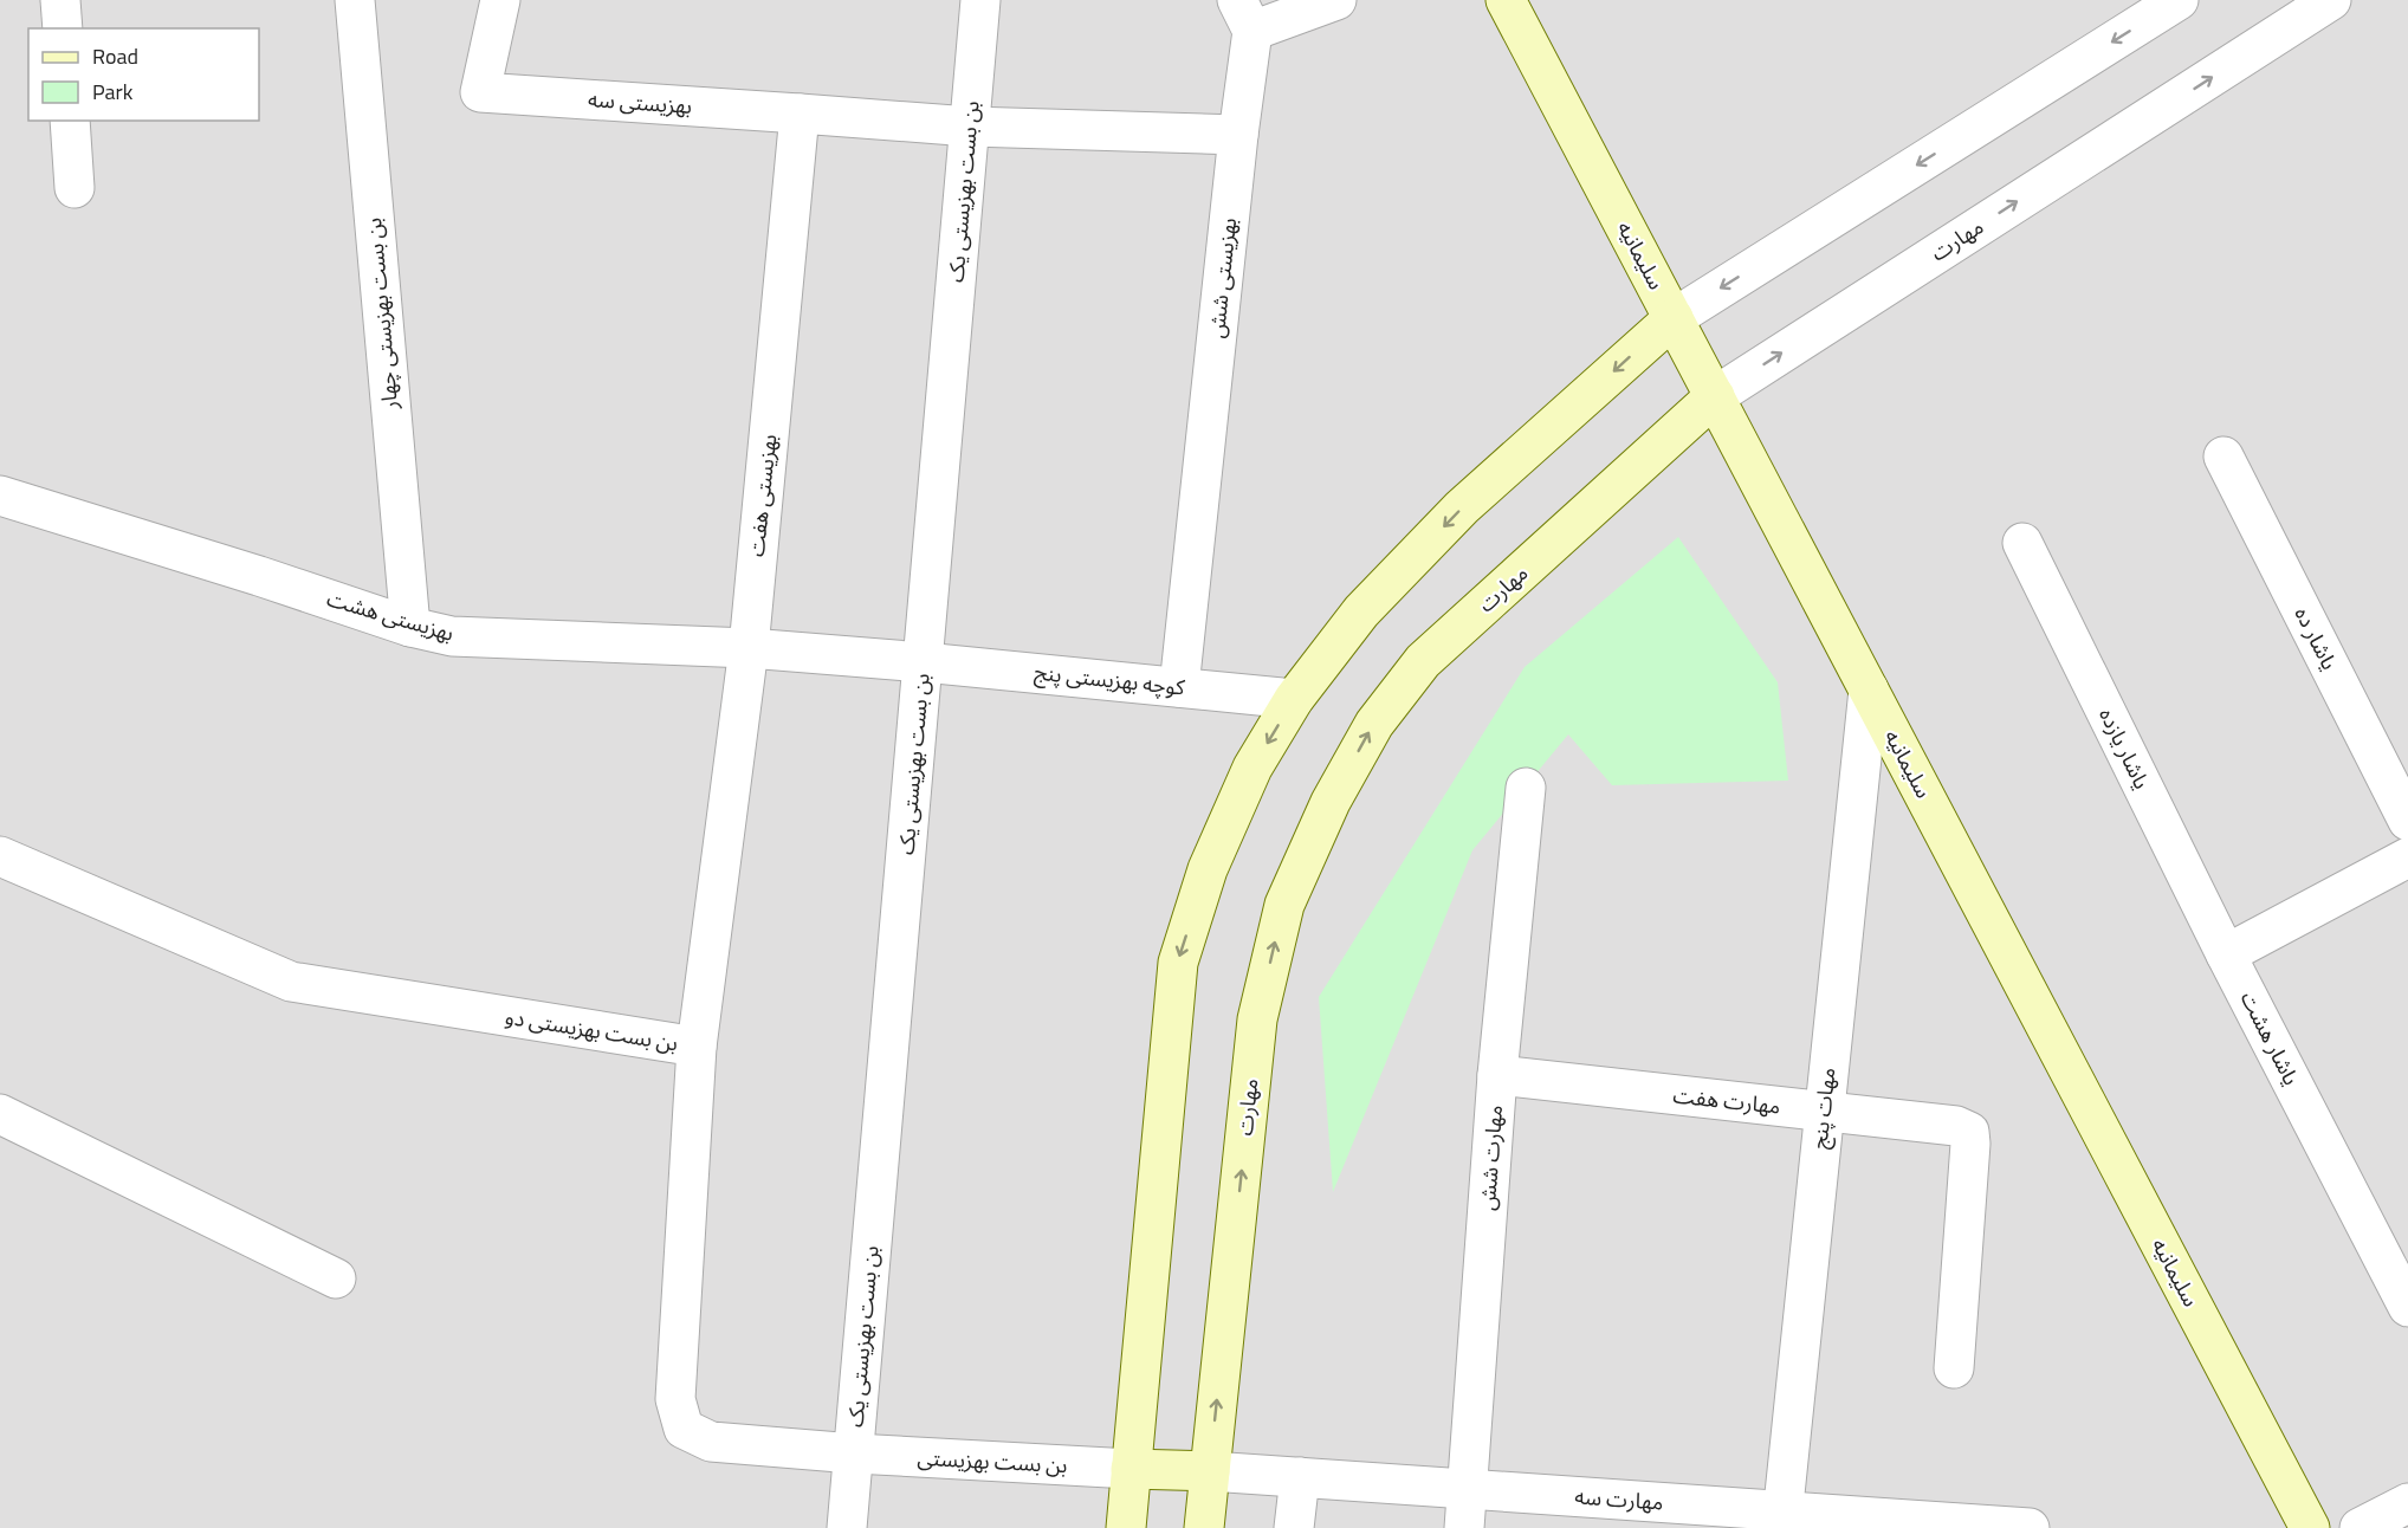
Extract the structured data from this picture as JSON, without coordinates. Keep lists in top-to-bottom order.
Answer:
{
  "streets": {
    "main road": ["مهارت", "سلیمانیه"],
    "street": [
      "بهزیستی سه",
      "بن بست بهزیستی یک",
      "بهزیستی شش",
      "بن بست بهزیستی چهار",
      "بهزیستی هفت",
      "بهزیستی هشت",
      "یاشار ده",
      "کوچه بهزیستی پنج",
      "یاشار یازده",
      "بن بست بهزیستی دو",
      "یاشار هشت",
      "مهارت هفت",
      "مهات پنج",
      "مهارت شش",
      "بن بست بهزیستی",
      "مهارت سه"
    ]
  },
  "crossings": [
    ["بهزیستی سه", "بهزیستی هفت"],
    ["بن بست بهزیستی یک", "بهزیستی هشت"],
    ["بن بست بهزیستی یک", "کوچه بهزیستی پنج"],
    ["بن بست بهزیستی یک", "بن بست بهزیستی دو"],
    ["بن بست بهزیستی یک", "بن بست بهزیستی"],
    ["مهارت", "سلیمانیه"],
    ["مهارت", "مهارت سه"],
    ["سلیمانیه", "مهات پنج"],
    ["بهزیستی شش", "کوچه بهزیستی پنج"],
    ["بن بست بهزیستی چهار", "بهزیستی هشت"],
    ["بهزیستی هفت", "بهزیستی هشت"],
    ["بهزیستی هفت", "بن بست بهزیستی دو"],
    ["بهزیستی هشت", "کوچه بهزیستی پنج"],
    ["یاشار یازده", "یاشار هشت"],
    ["بن بست بهزیستی دو", "بن بست بهزیستی"],
    ["مهارت هفت", "مهات پنج"],
    ["مهارت هفت", "مهارت شش"],
    ["مهات پنج", "مهارت سه"],
    ["مهارت شش", "مهارت سه"]
  ],
  "legend": ["Road", "Park"]
}
